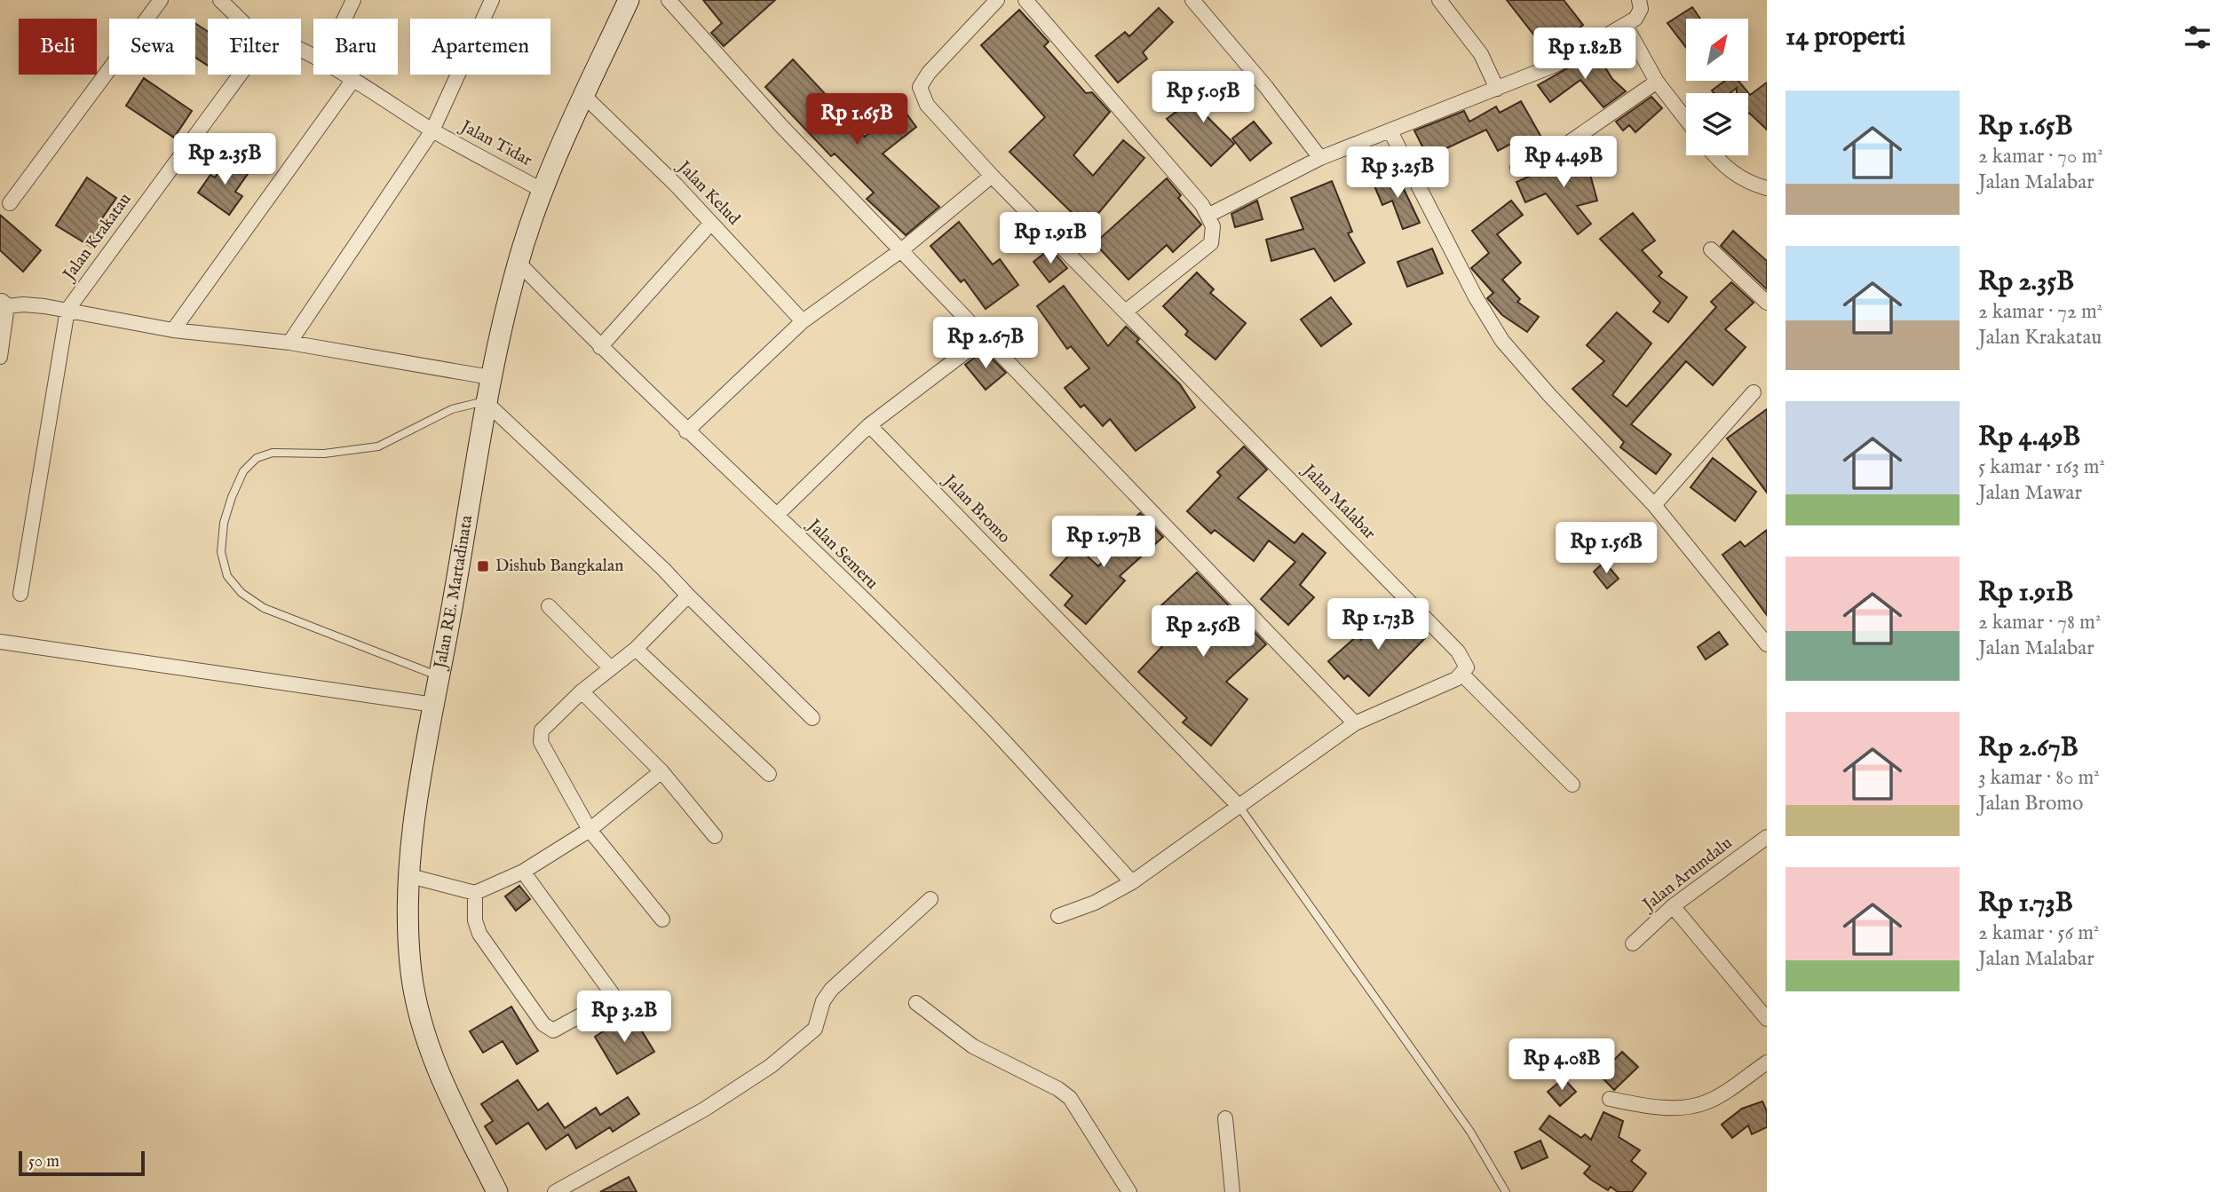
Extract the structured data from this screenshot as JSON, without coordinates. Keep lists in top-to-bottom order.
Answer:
{
  "streets": {
    "main road": ["Jalan RE. Martadinata"],
    "street": [
      "Jalan Tidar",
      "Jalan Kelud",
      "Jalan Krakatau",
      "Jalan Malabar",
      "Jalan Bromo",
      "Jalan Semeru",
      "Jalan Arumdalu"
    ]
  },
  "crossings": [
    ["Jalan Tidar", "Jalan RE. Martadinata"],
    ["Jalan Kelud", "Jalan RE. Martadinata"],
    ["Jalan Semeru", "Jalan RE. Martadinata"]
  ],
  "places": {
    "transit": ["Dishub Bangkalan"]
  },
  "scale_bar": "50 m",
  "north": "top right",
  "page": {
    "heading": "14 properti",
    "chip": [
      "Beli",
      "Sewa",
      "Filter",
      "Baru",
      "Apartemen"
    ],
    "price": [
      "Rp 1.82B",
      "Rp 5.05B",
      "Rp 1.65B",
      "Rp 2.35B",
      "Rp 4.49B",
      "Rp 3.25B",
      "Rp 1.91B",
      "Rp 2.67B",
      "Rp 1.97B",
      "Rp 1.56B",
      "Rp 1.73B",
      "Rp 2.56B",
      "Rp 3.2B",
      "Rp 4.08B"
    ],
    "list": [
      {
        "name": "Rp 1.65B",
        "note": "2 kamar · 70 m² · Jalan Malabar"
      },
      {
        "name": "Rp 2.35B",
        "note": "2 kamar · 72 m² · Jalan Krakatau"
      },
      {
        "name": "Rp 4.49B",
        "note": "5 kamar · 163 m² · Jalan Mawar"
      },
      {
        "name": "Rp 1.91B",
        "note": "2 kamar · 78 m² · Jalan Malabar"
      },
      {
        "name": "Rp 2.67B",
        "note": "3 kamar · 80 m² · Jalan Bromo"
      },
      {
        "name": "Rp 1.73B",
        "note": "2 kamar · 56 m² · Jalan Malabar"
      }
    ],
    "scale": "50 m"
  }
}
